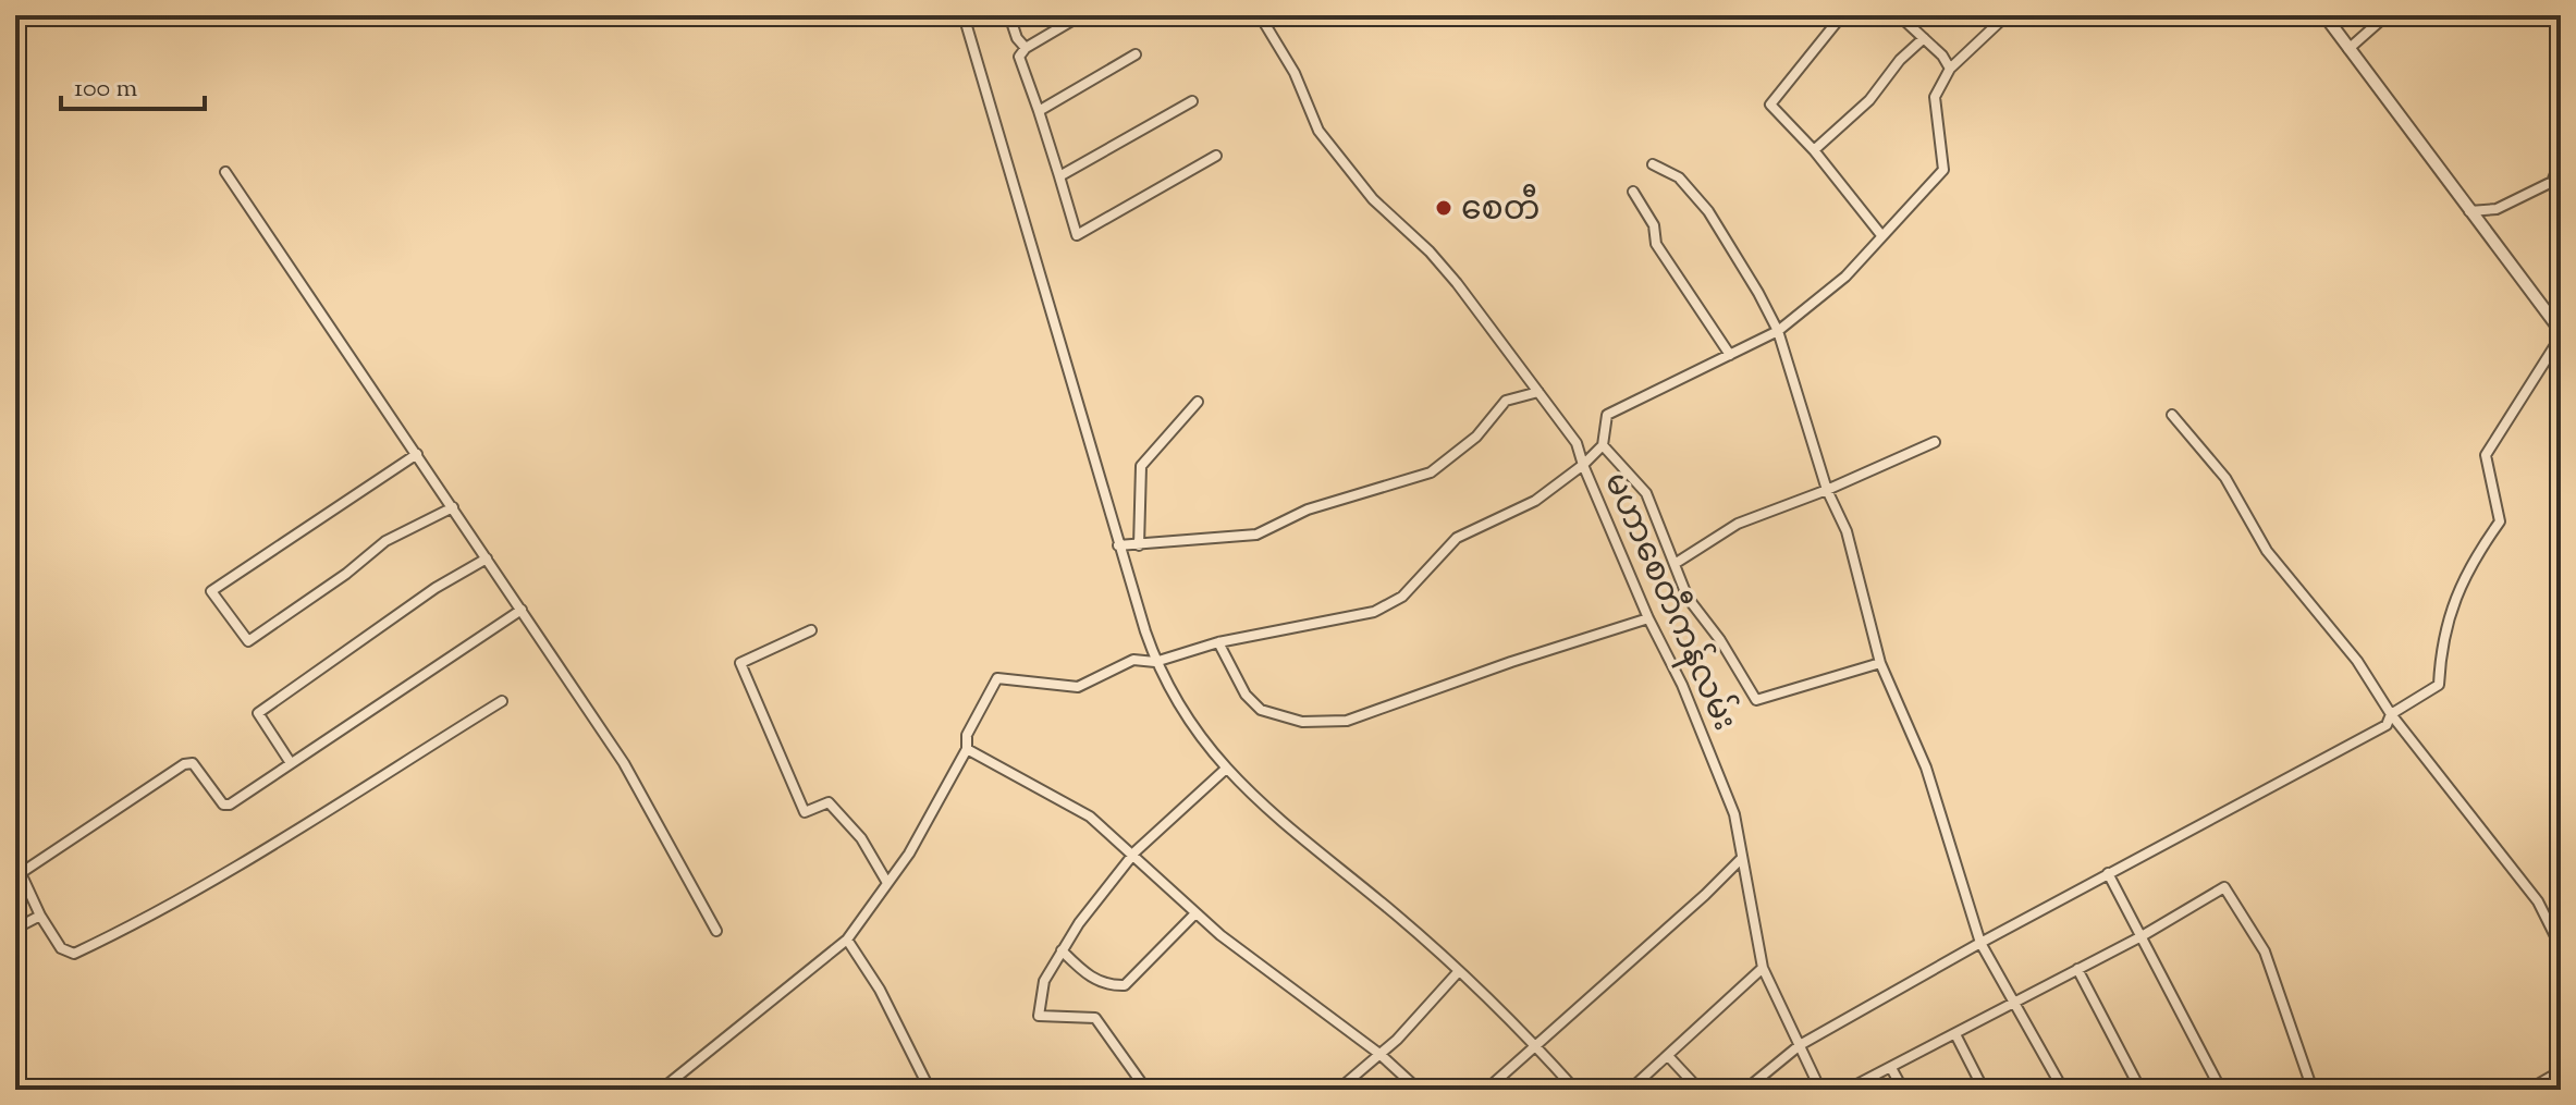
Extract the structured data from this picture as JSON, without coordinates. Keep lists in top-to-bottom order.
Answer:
{
  "streets": {
    "street": ["မဟာစေတီကန်လမ်း"]
  },
  "places": ["စေတီ"],
  "scale_bar": "100 m"
}
